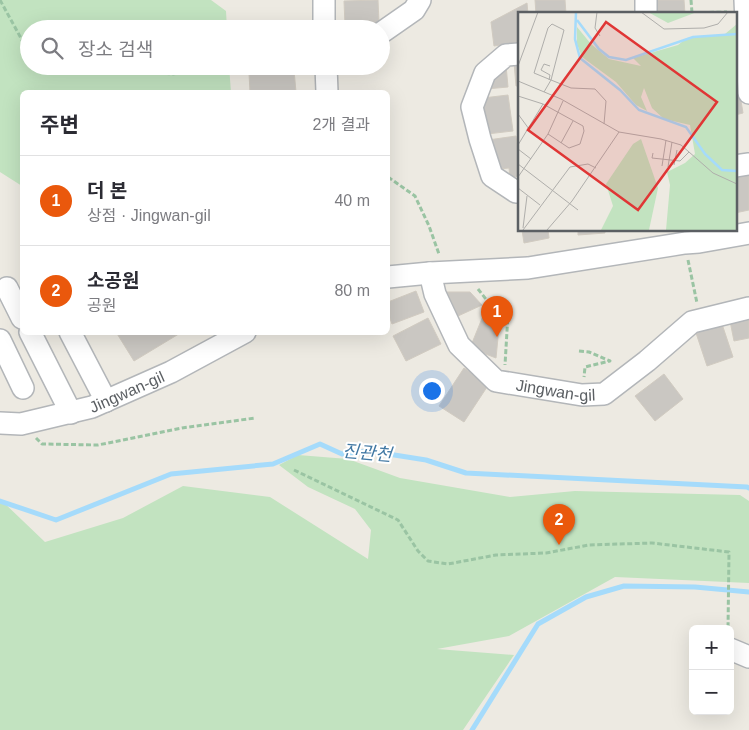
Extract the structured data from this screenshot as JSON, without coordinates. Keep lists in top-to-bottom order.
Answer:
{
  "streets": {
    "street": ["Jingwan-gil"]
  },
  "water": ["진관천"],
  "page": {
    "search": "장소 검색",
    "heading": ["주변", "2개 결과"],
    "list": [
      {
        "mark": "1",
        "name": "더 본",
        "note": "상점 · Jingwan-gil",
        "value": "40 m"
      },
      {
        "mark": "2",
        "name": "소공원",
        "note": "공원",
        "value": "80 m"
      }
    ],
    "pins": ["1", "2"],
    "map_buttons": ["+", "−"]
  }
}
